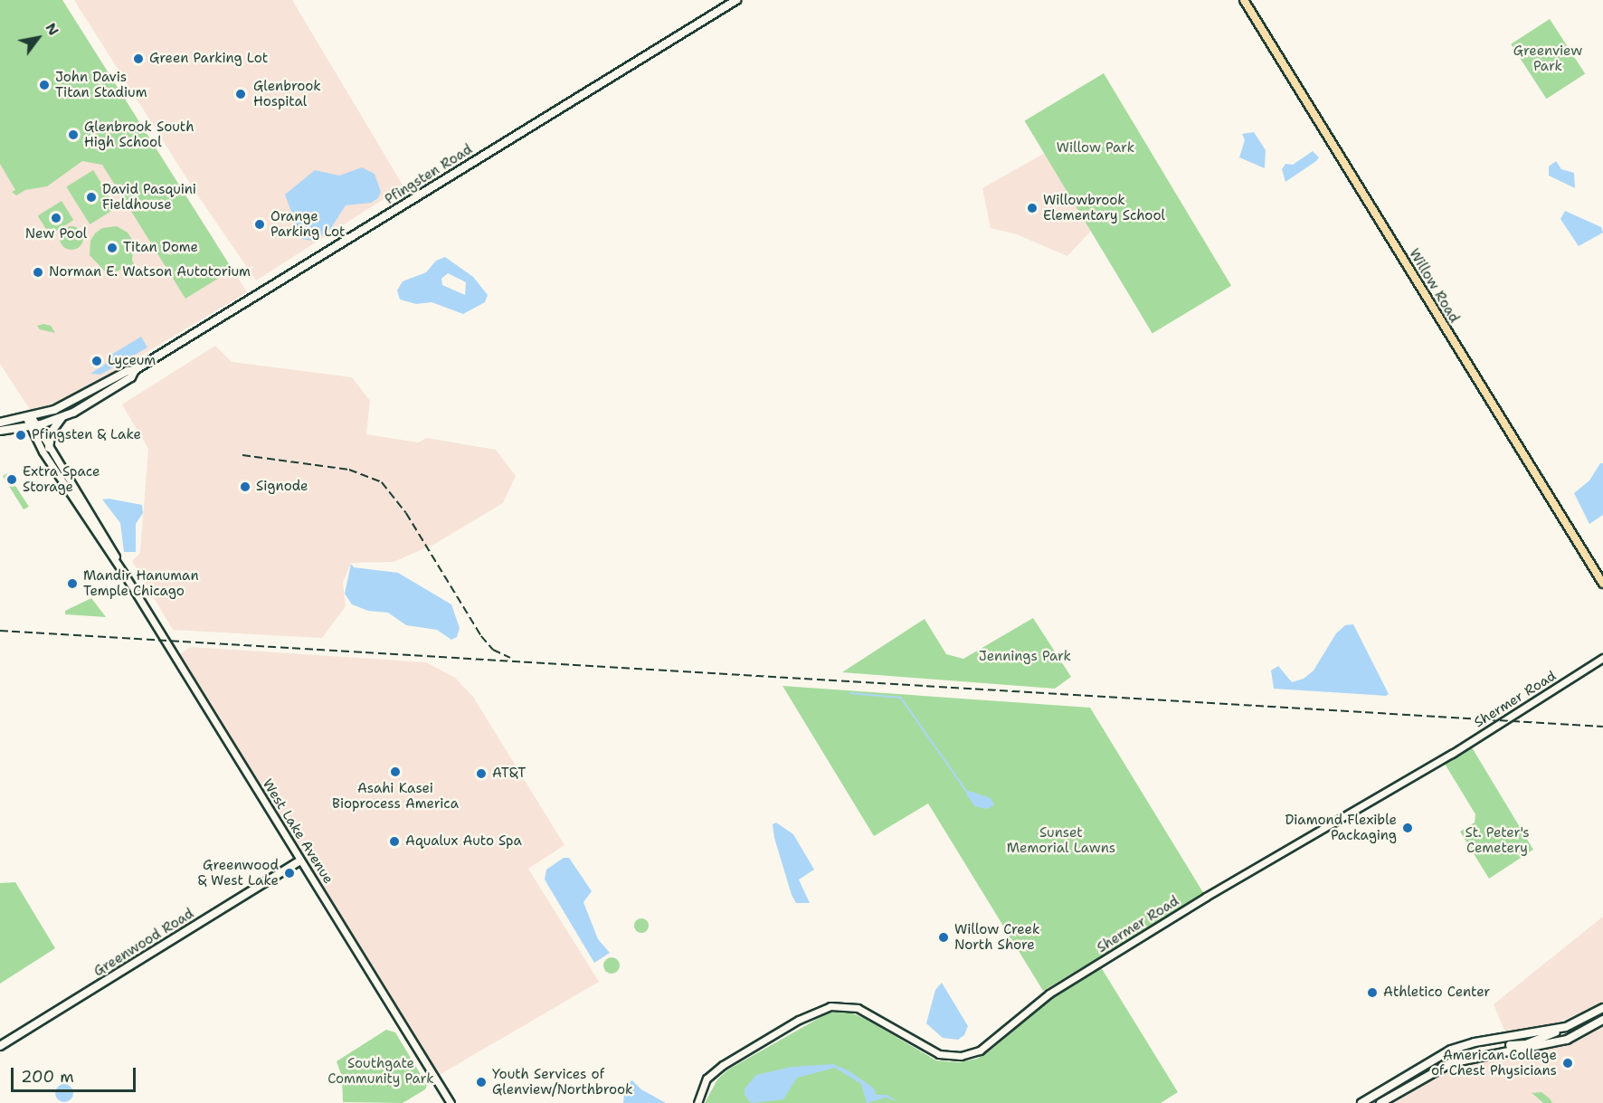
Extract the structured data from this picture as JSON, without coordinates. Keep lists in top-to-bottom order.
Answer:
{
  "streets": {
    "main road": ["Pfingsten Road", "Willow Road", "Greenwood Road"],
    "street": ["Shermer Road", "West Lake Avenue"]
  },
  "crossings": [
    ["Pfingsten Road", "West Lake Avenue"],
    ["West Lake Avenue", "Greenwood Road"]
  ],
  "parks": [
    "Greenview Park",
    "Willow Park",
    "Jennings Park",
    "Sunset Memorial Lawns",
    "St. Peter's Cemetery",
    "Southgate Community Park"
  ],
  "places": [
    "Green Parking Lot",
    "John Davis Titan Stadium",
    "Glenbrook Hospital",
    "Glenbrook South High School",
    "David Pasquini Fieldhouse",
    "Willowbrook Elementary School",
    "New Pool",
    "Orange Parking Lot",
    "Titan Dome",
    "Norman E. Watson Autotorium",
    "Lyceum",
    "Pfingsten & Lake",
    "Extra Space Storage",
    "Signode",
    "Mandir Hanuman Temple Chicago",
    "Asahi Kasei Bioprocess America",
    "AT&T",
    "Diamond Flexible Packaging",
    "Aqualux Auto Spa",
    "Greenwood & West Lake",
    "Willow Creek North Shore",
    "Athletico Center",
    "American College of Chest Physicians",
    "Youth Services of Glenview/Northbrook"
  ],
  "scale_bar": "200 m",
  "north": "top right"
}
